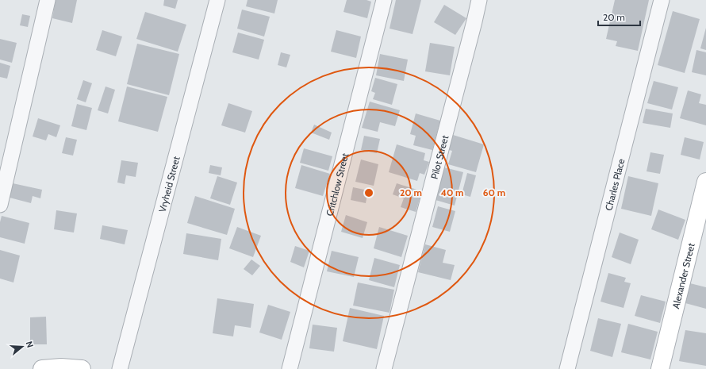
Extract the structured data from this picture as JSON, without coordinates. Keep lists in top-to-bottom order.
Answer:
{
  "streets": {
    "street": [
      "Pilot Street",
      "Vryheid Street",
      "Critchlow Street",
      "Charles Place",
      "Alexander Street"
    ]
  },
  "scale_bar": "20 m",
  "north": "right",
  "rings": ["20 m", "40 m", "60 m"]
}
